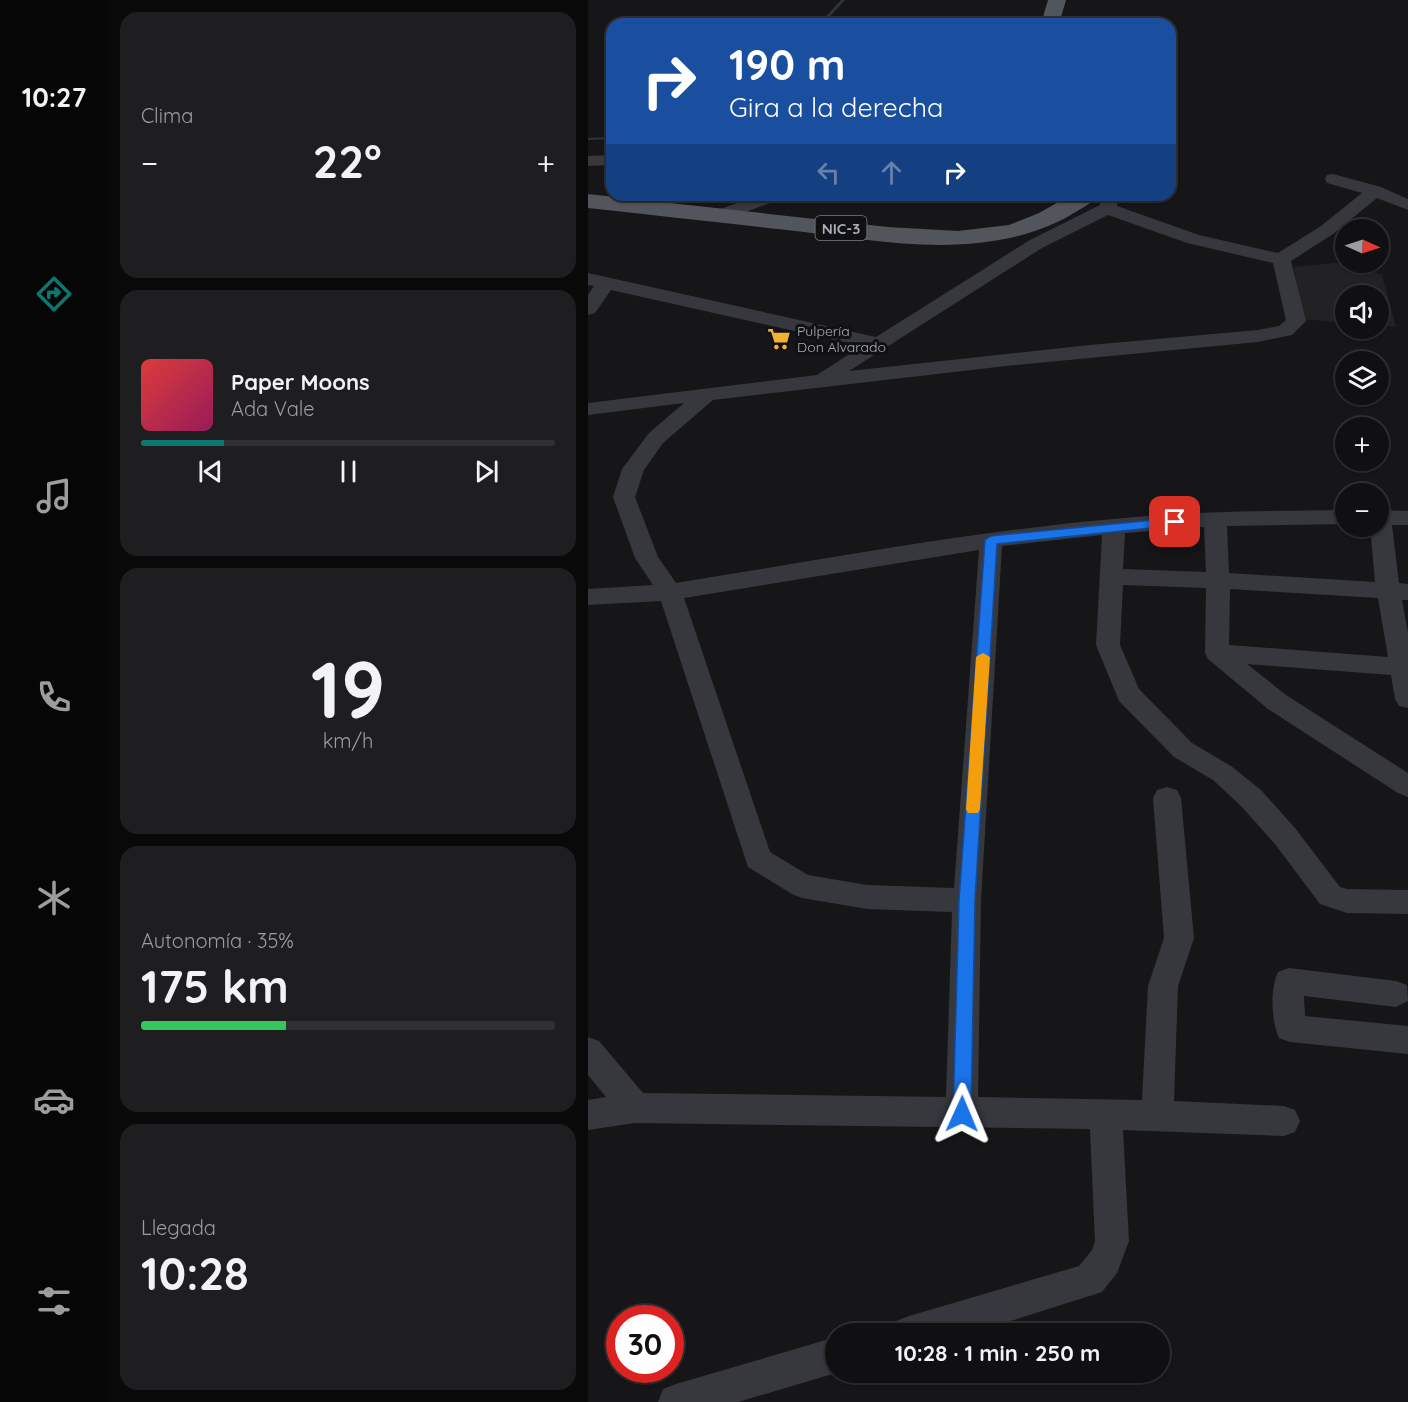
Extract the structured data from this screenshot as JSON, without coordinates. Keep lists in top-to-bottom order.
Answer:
{
  "streets": {
    "main road": ["NIC-3"]
  },
  "places": {
    "supermarket": ["Pulpería Don Alvarado"]
  },
  "north": "right",
  "page": {
    "tabs": "10:27",
    "tile": [
      "Clima",
      ["19", "km/h"],
      ["Autonomía · 35%", "175 km"],
      ["Llegada", "10:28"]
    ],
    "turn": ["190 m", "Gira a la derecha"],
    "heat": ["−", "22°", "+"],
    "map_buttons": ["+", "−"],
    "song": ["Paper Moons", "Ada Vale"],
    "limit": "30",
    "trip": "10:28 · 1 min · 250 m"
  }
}
